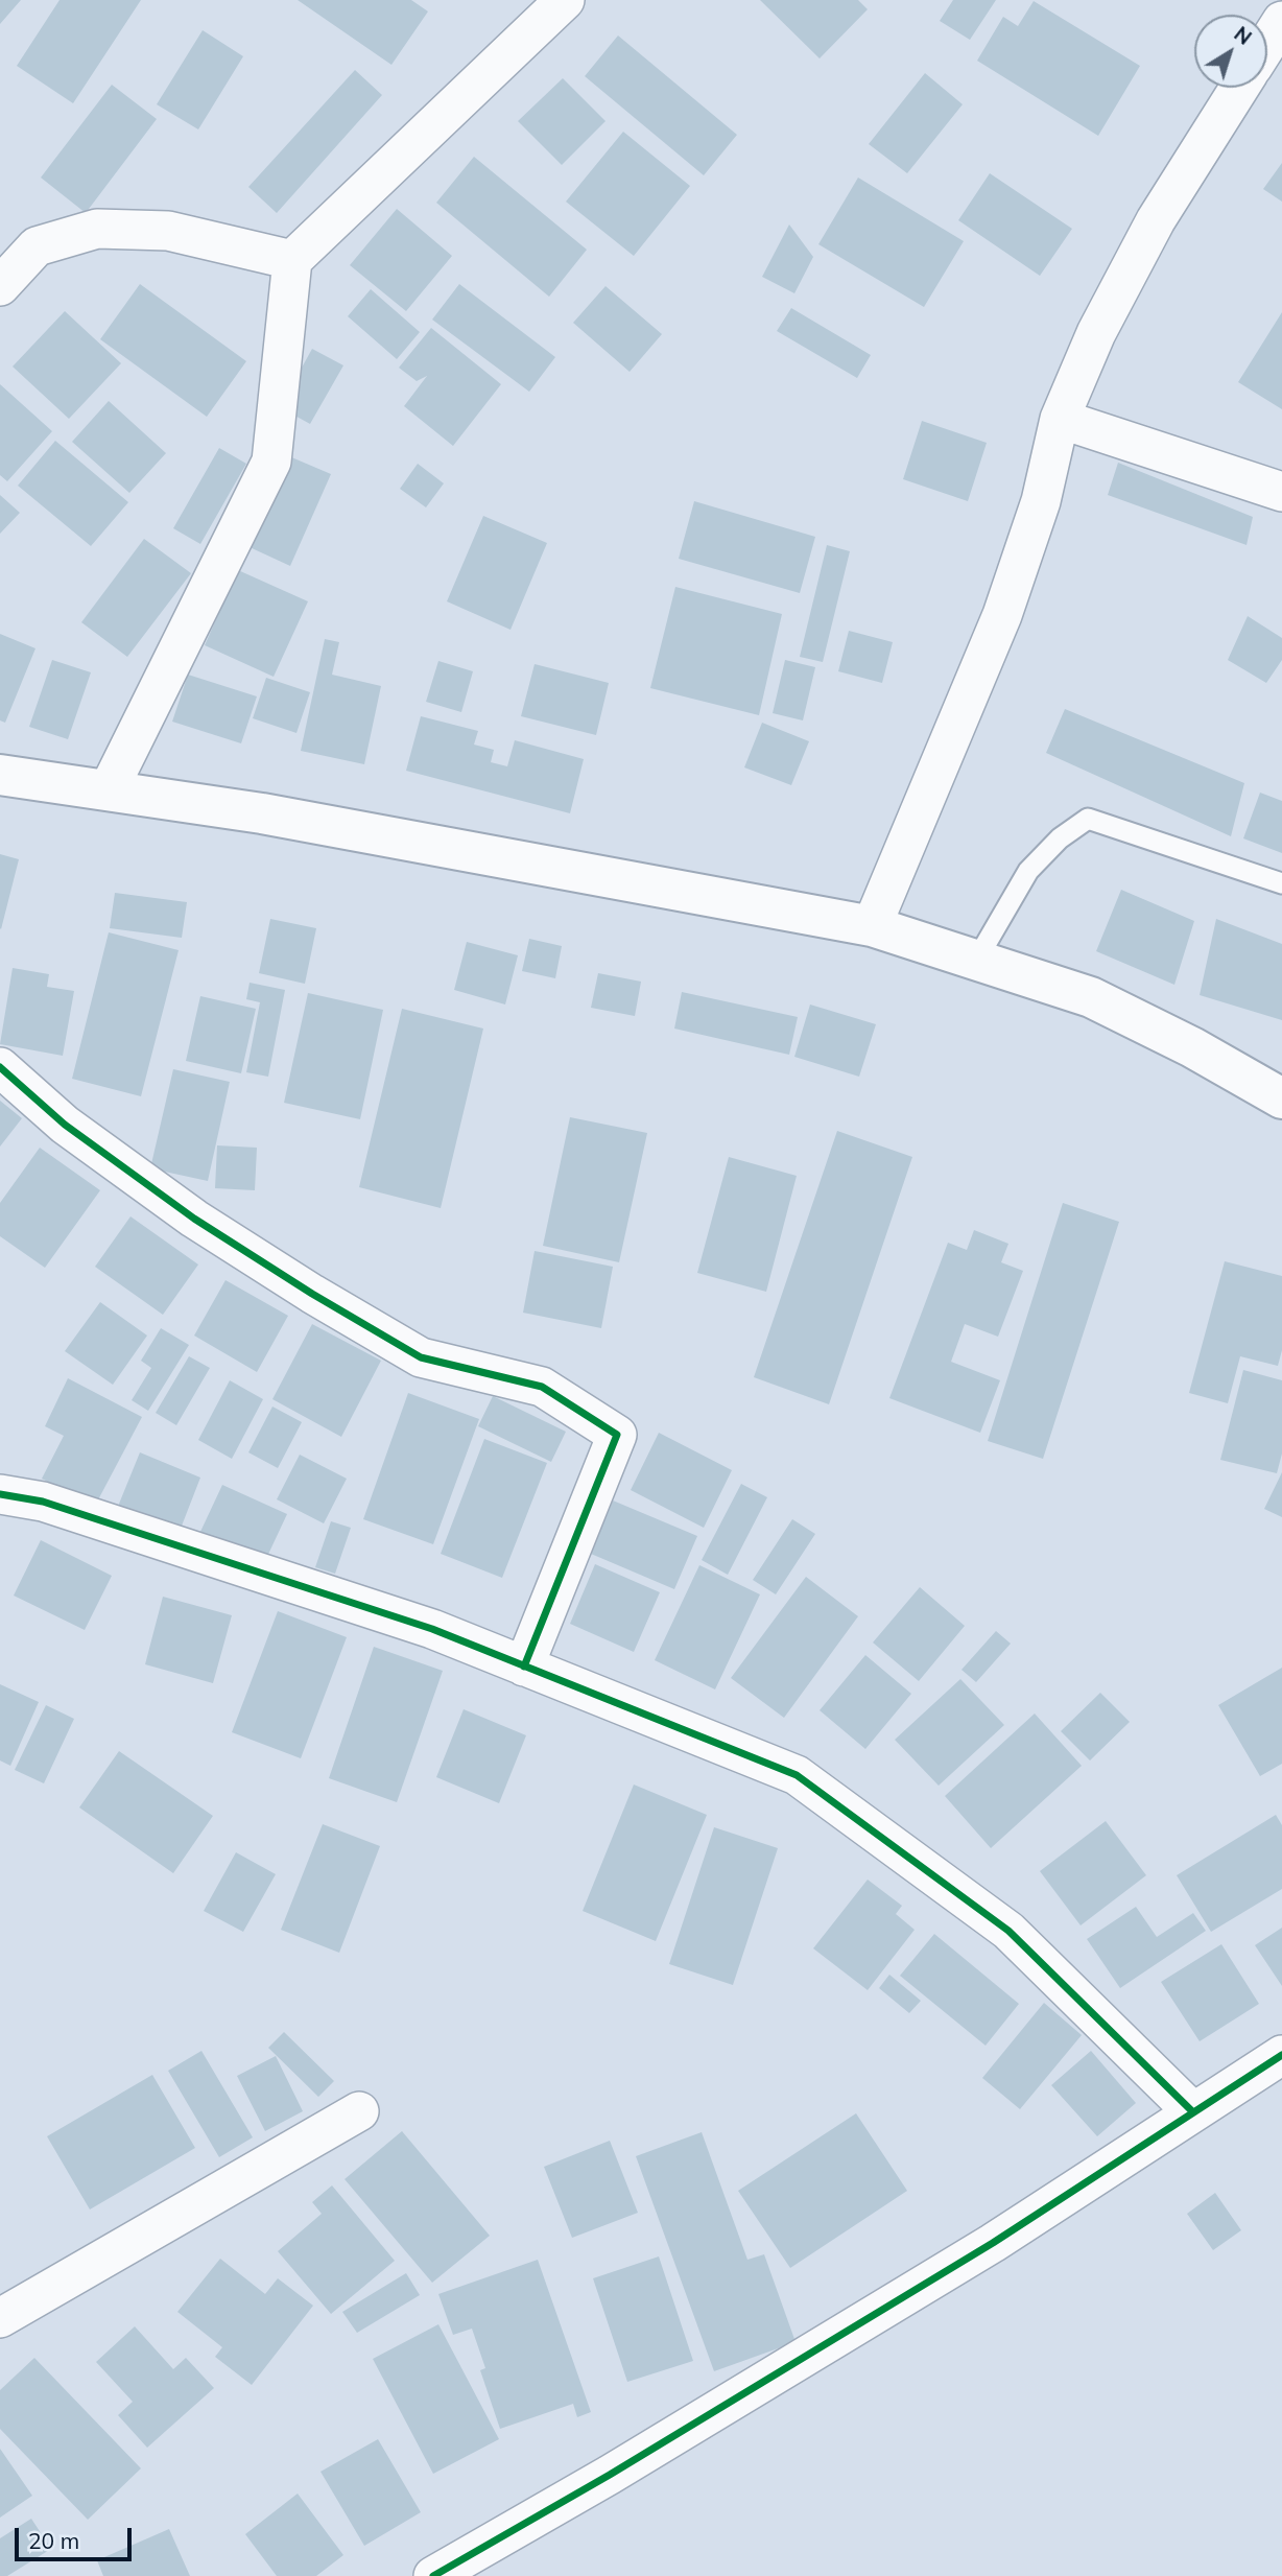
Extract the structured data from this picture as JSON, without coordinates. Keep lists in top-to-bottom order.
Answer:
{
  "scale_bar": "20 m",
  "north": "top right"
}
